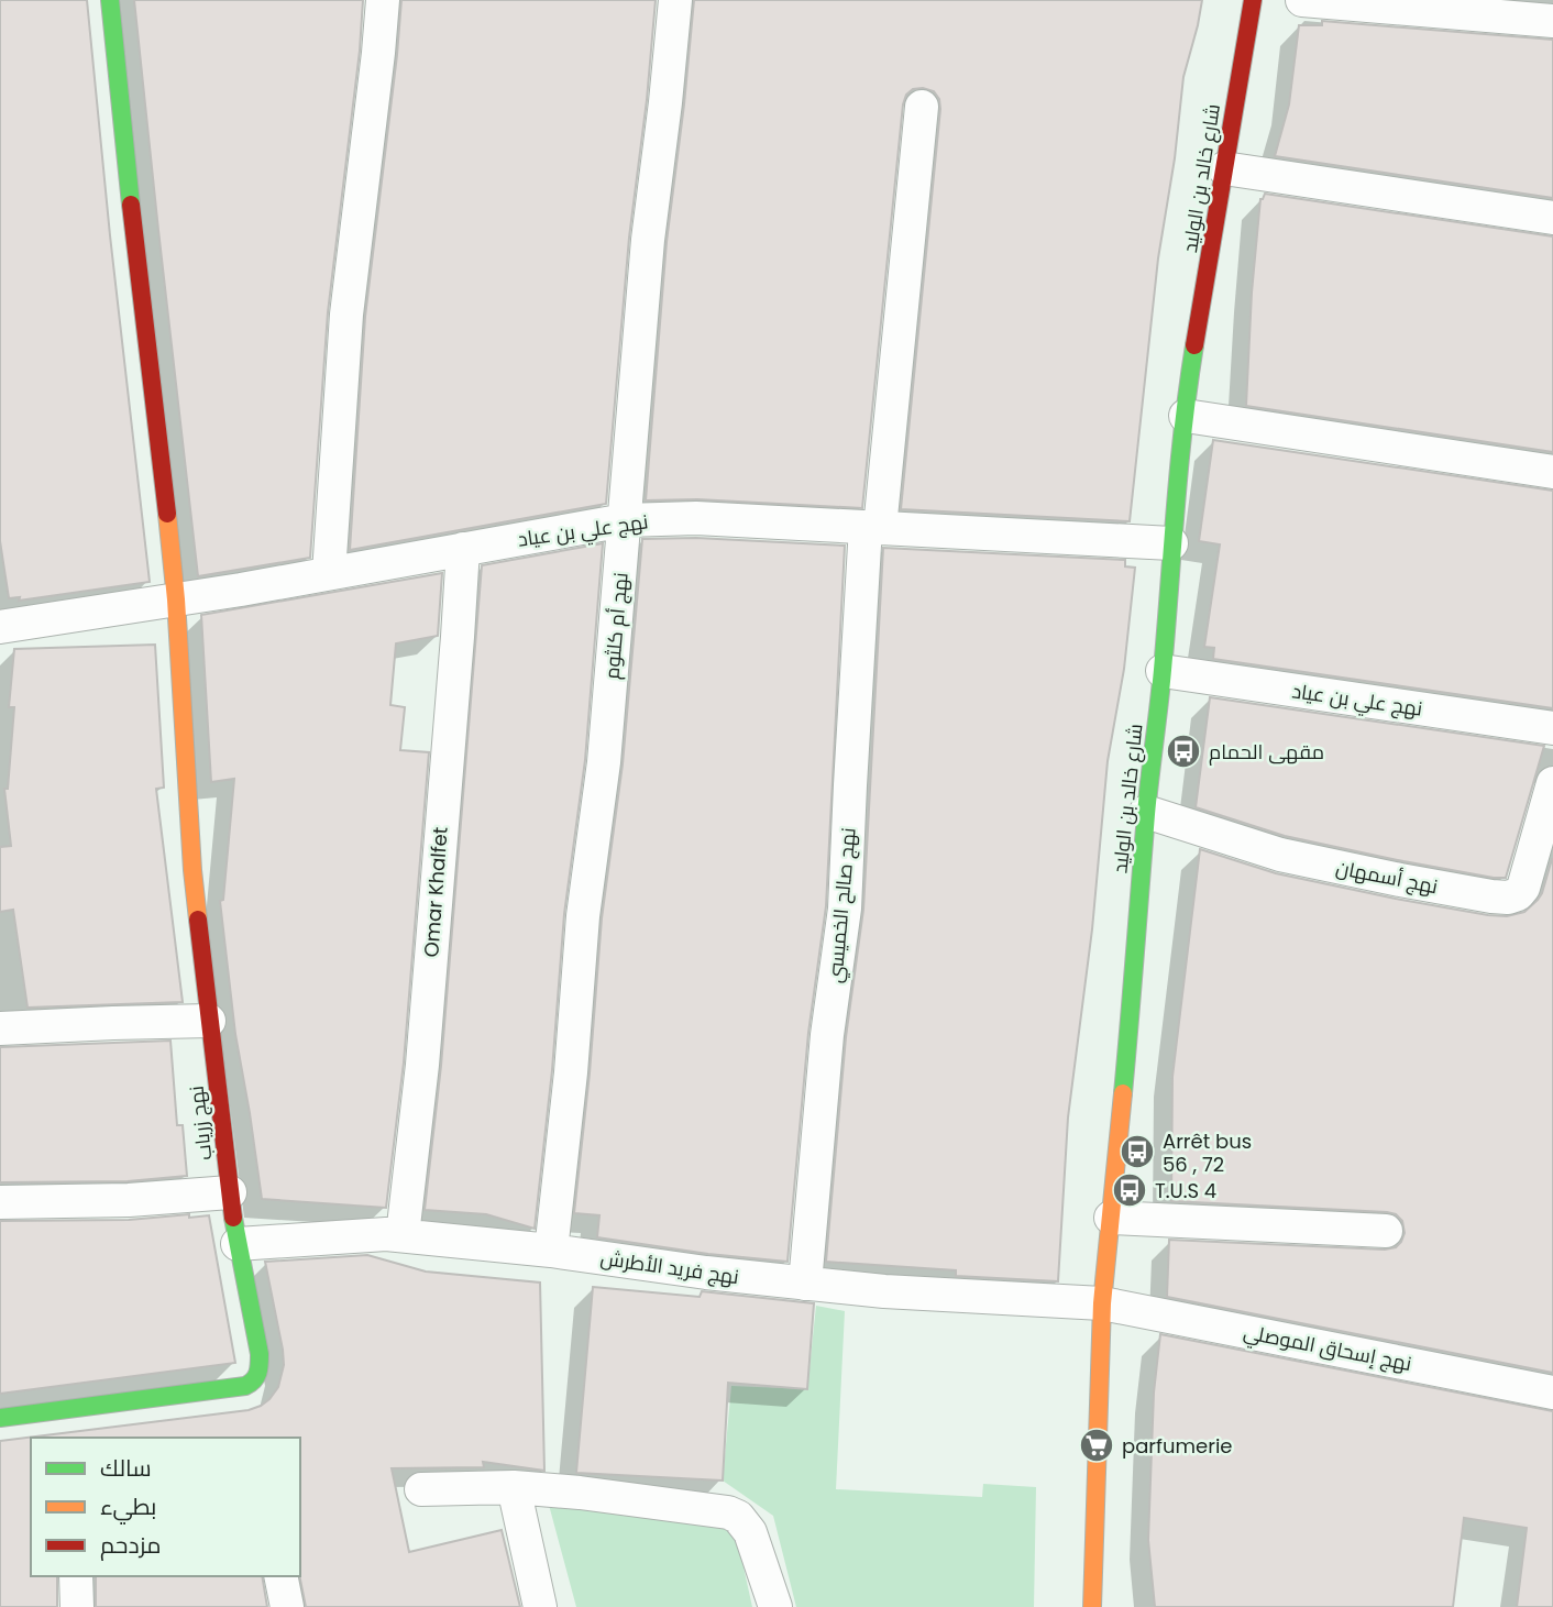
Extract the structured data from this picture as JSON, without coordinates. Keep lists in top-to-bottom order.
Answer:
{
  "streets": {
    "street": [
      "شارع خالد بن الوليد",
      "نهج علي بن عياد",
      "نهج أم كلثوم",
      "نهج أسمهان",
      "Omar Khalfet",
      "نهج صالح الخميسي",
      "نهج زرياب",
      "نهج فريد الأطرش",
      "نهج إسحاق الموصلي"
    ]
  },
  "crossings": [
    ["شارع خالد بن الوليد", "نهج علي بن عياد"],
    ["شارع خالد بن الوليد", "نهج أسمهان"],
    ["شارع خالد بن الوليد", "نهج فريد الأطرش"],
    ["شارع خالد بن الوليد", "نهج إسحاق الموصلي"],
    ["نهج علي بن عياد", "نهج أم كلثوم"],
    ["نهج علي بن عياد", "Omar Khalfet"],
    ["نهج علي بن عياد", "نهج صالح الخميسي"],
    ["نهج علي بن عياد", "نهج زرياب"],
    ["نهج أم كلثوم", "نهج فريد الأطرش"],
    ["Omar Khalfet", "نهج فريد الأطرش"],
    ["نهج صالح الخميسي", "نهج فريد الأطرش"],
    ["نهج زرياب", "نهج فريد الأطرش"],
    ["نهج فريد الأطرش", "نهج إسحاق الموصلي"]
  ],
  "places": {
    "bus stop": ["مقهى الحمام", "Arrêt bus 56 , 72", "T.U.S 4"],
    "supermarket": ["parfumerie"]
  },
  "legend": ["سالك", "بطيء", "مزدحم"]
}
